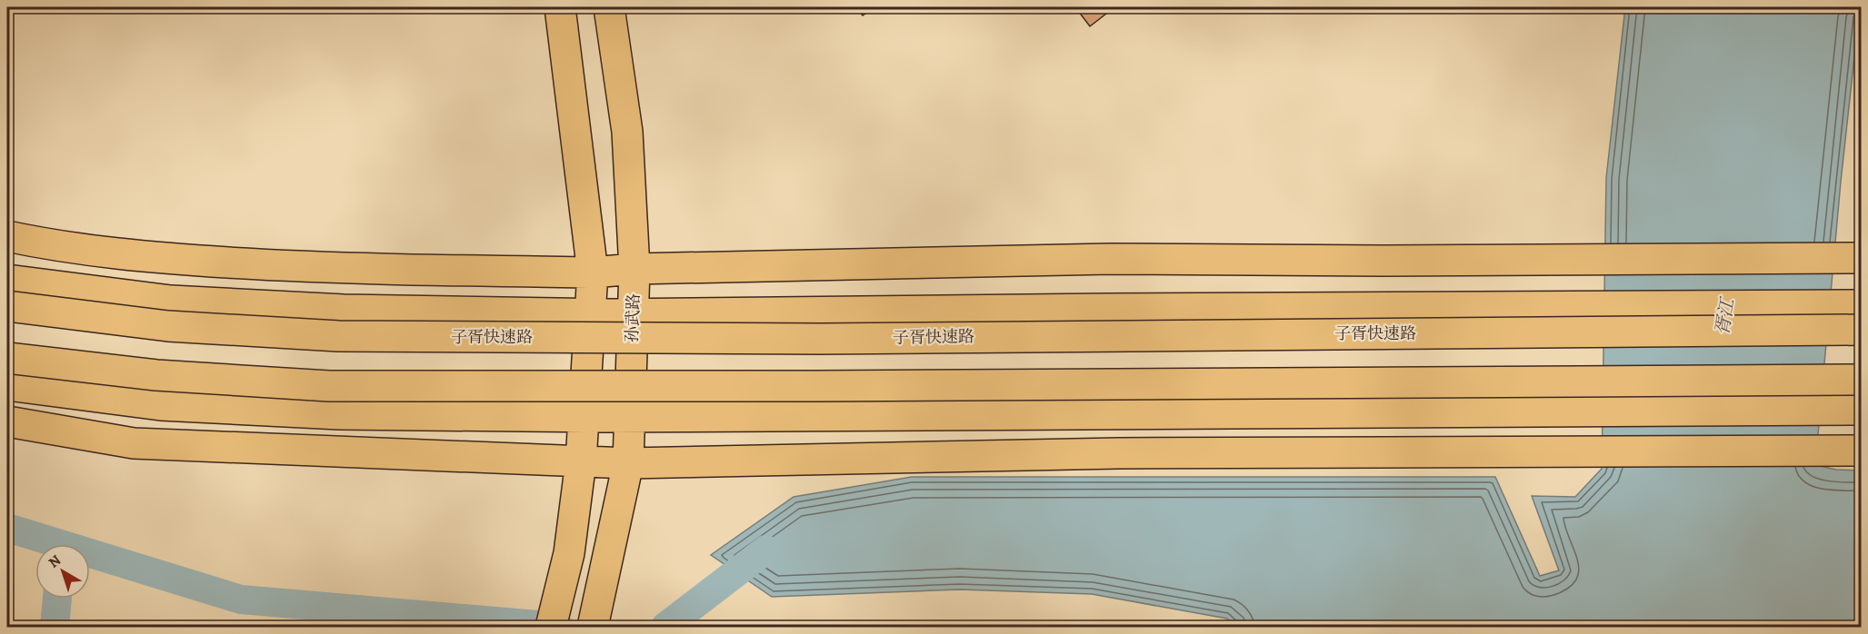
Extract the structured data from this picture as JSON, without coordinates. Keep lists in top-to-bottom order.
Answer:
{
  "streets": {
    "main road": ["孙武路", "子胥快速路"]
  },
  "water": ["胥江"],
  "north": "top left"
}
